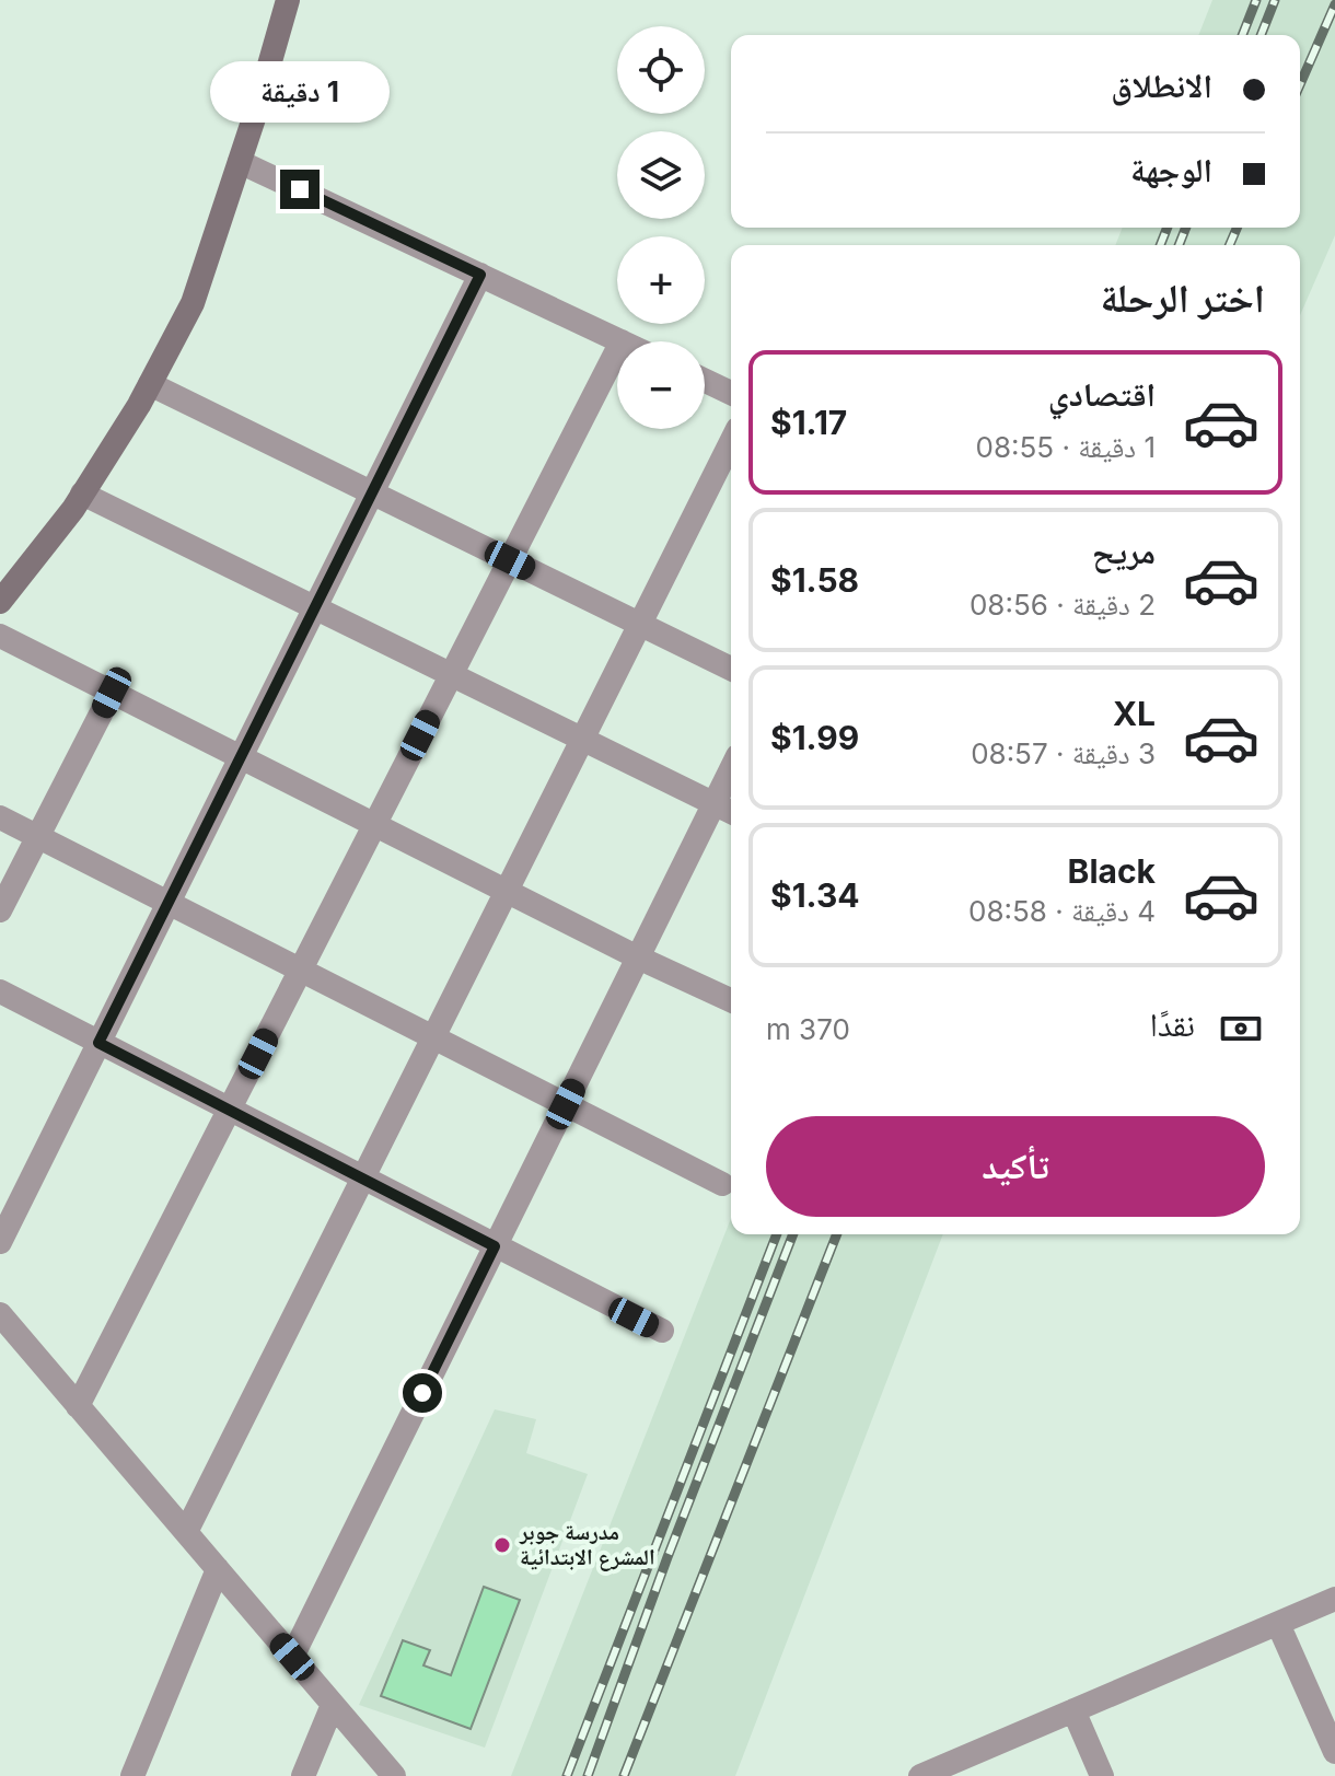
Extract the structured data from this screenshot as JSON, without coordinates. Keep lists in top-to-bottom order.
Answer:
{
  "places": ["مدرسة جوبر المشرع الابتدائية"],
  "page": {
    "map_buttons": ["+", "−"],
    "banner": ["الانطلاق", "الوجهة"],
    "bubble": "1 دقيقة",
    "heading": "اختر الرحلة",
    "list": [
      {
        "name": "اقتصادي",
        "note": "1 دقيقة · 08:55",
        "value": "$1.17"
      },
      {
        "name": "مريح",
        "note": "2 دقيقة · 08:56",
        "value": "$1.58"
      },
      {
        "name": "XL",
        "note": "3 دقيقة · 08:57",
        "value": "$1.99"
      },
      {
        "name": "Black",
        "note": "4 دقيقة · 08:58",
        "value": "$1.34"
      }
    ],
    "pay": ["نقدًا", "370 m"],
    "buttons": "تأكيد"
  }
}
